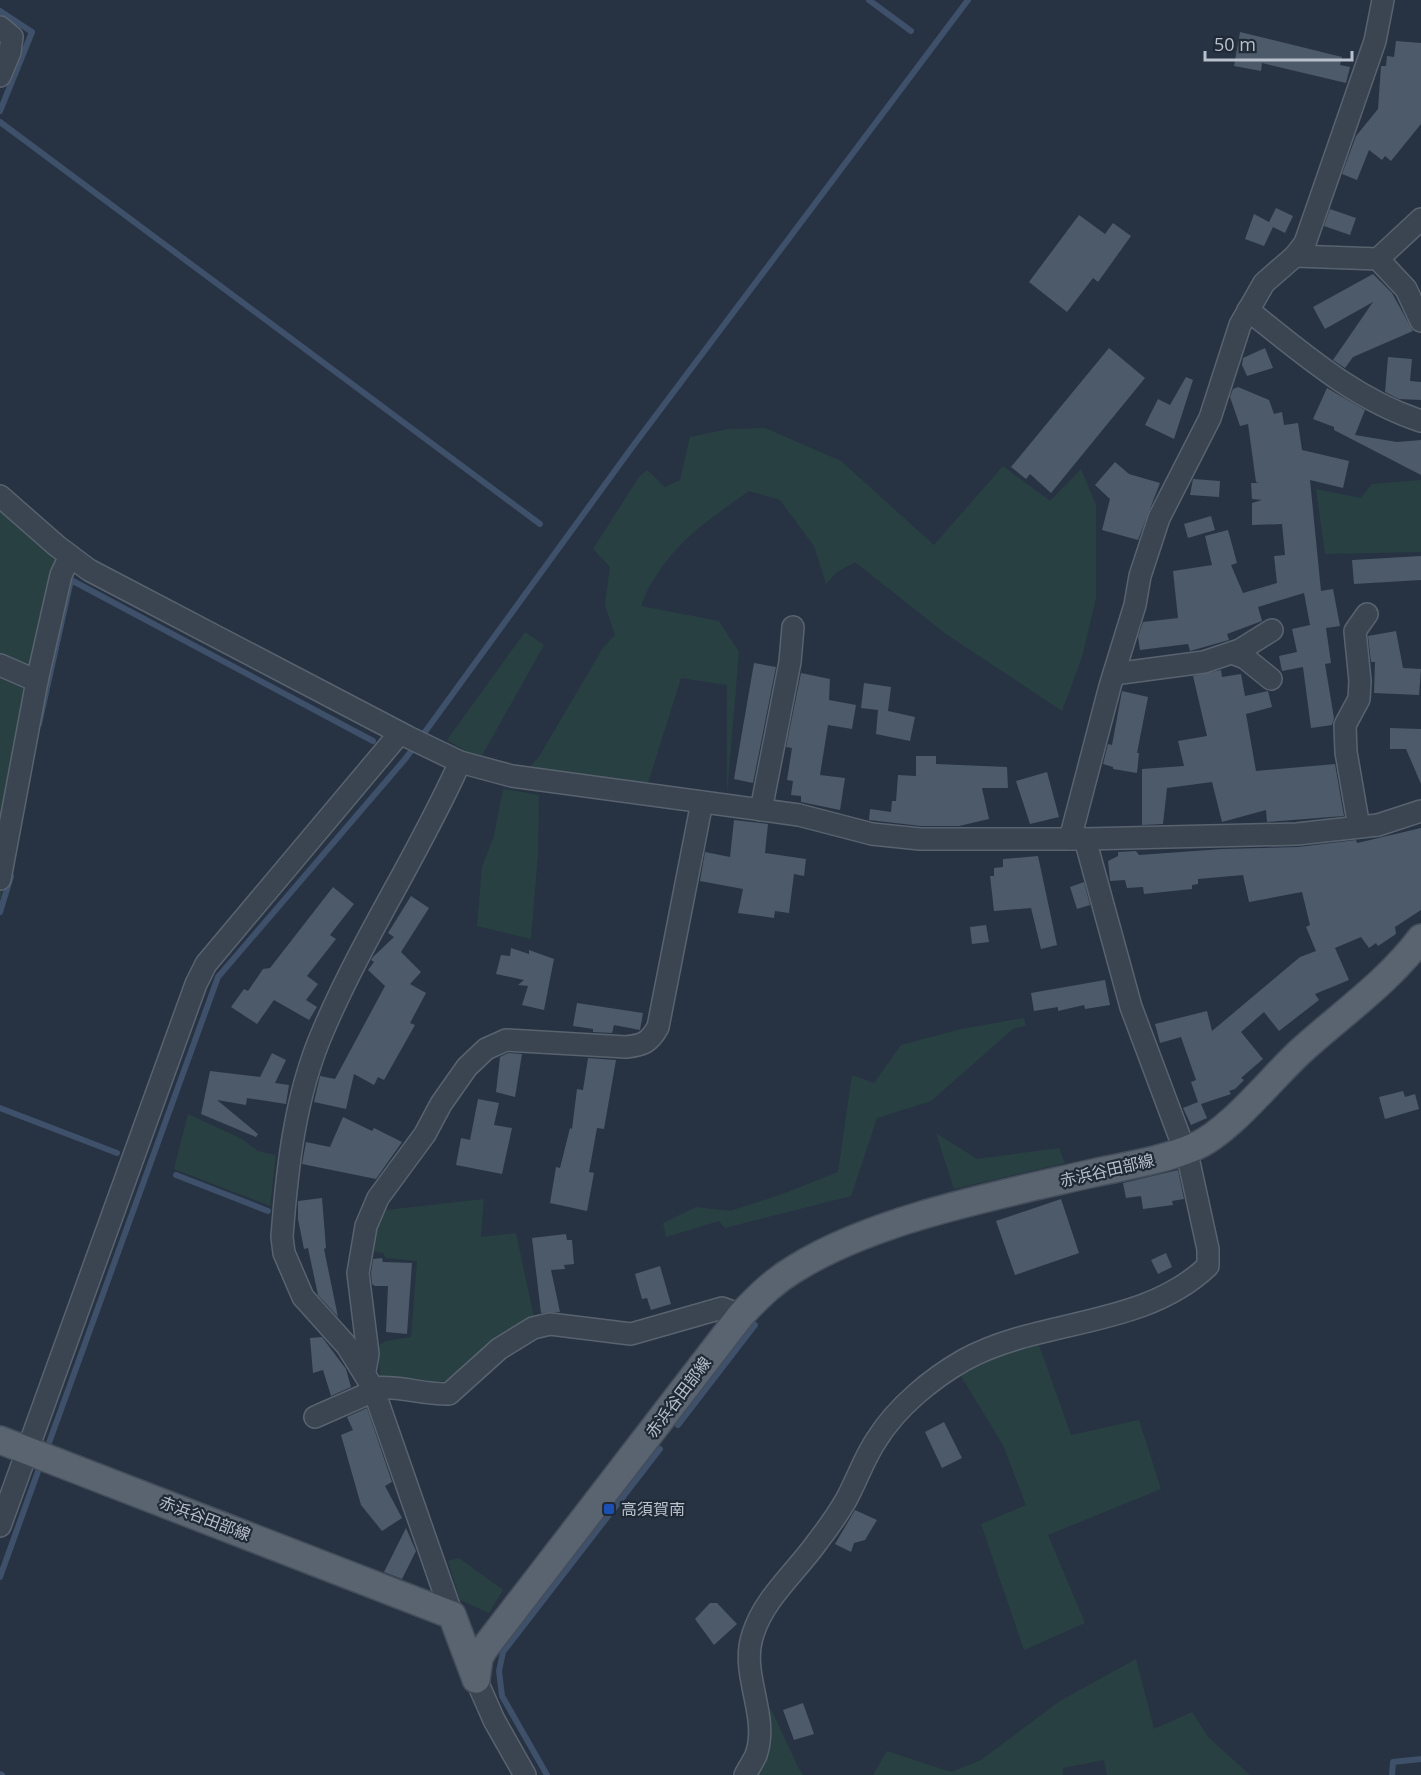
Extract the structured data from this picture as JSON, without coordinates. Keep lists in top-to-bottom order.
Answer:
{
  "streets": {
    "main road": ["赤浜谷田部線"]
  },
  "places": {
    "transit": ["高須賀南"]
  },
  "scale_bar": "50 m"
}
